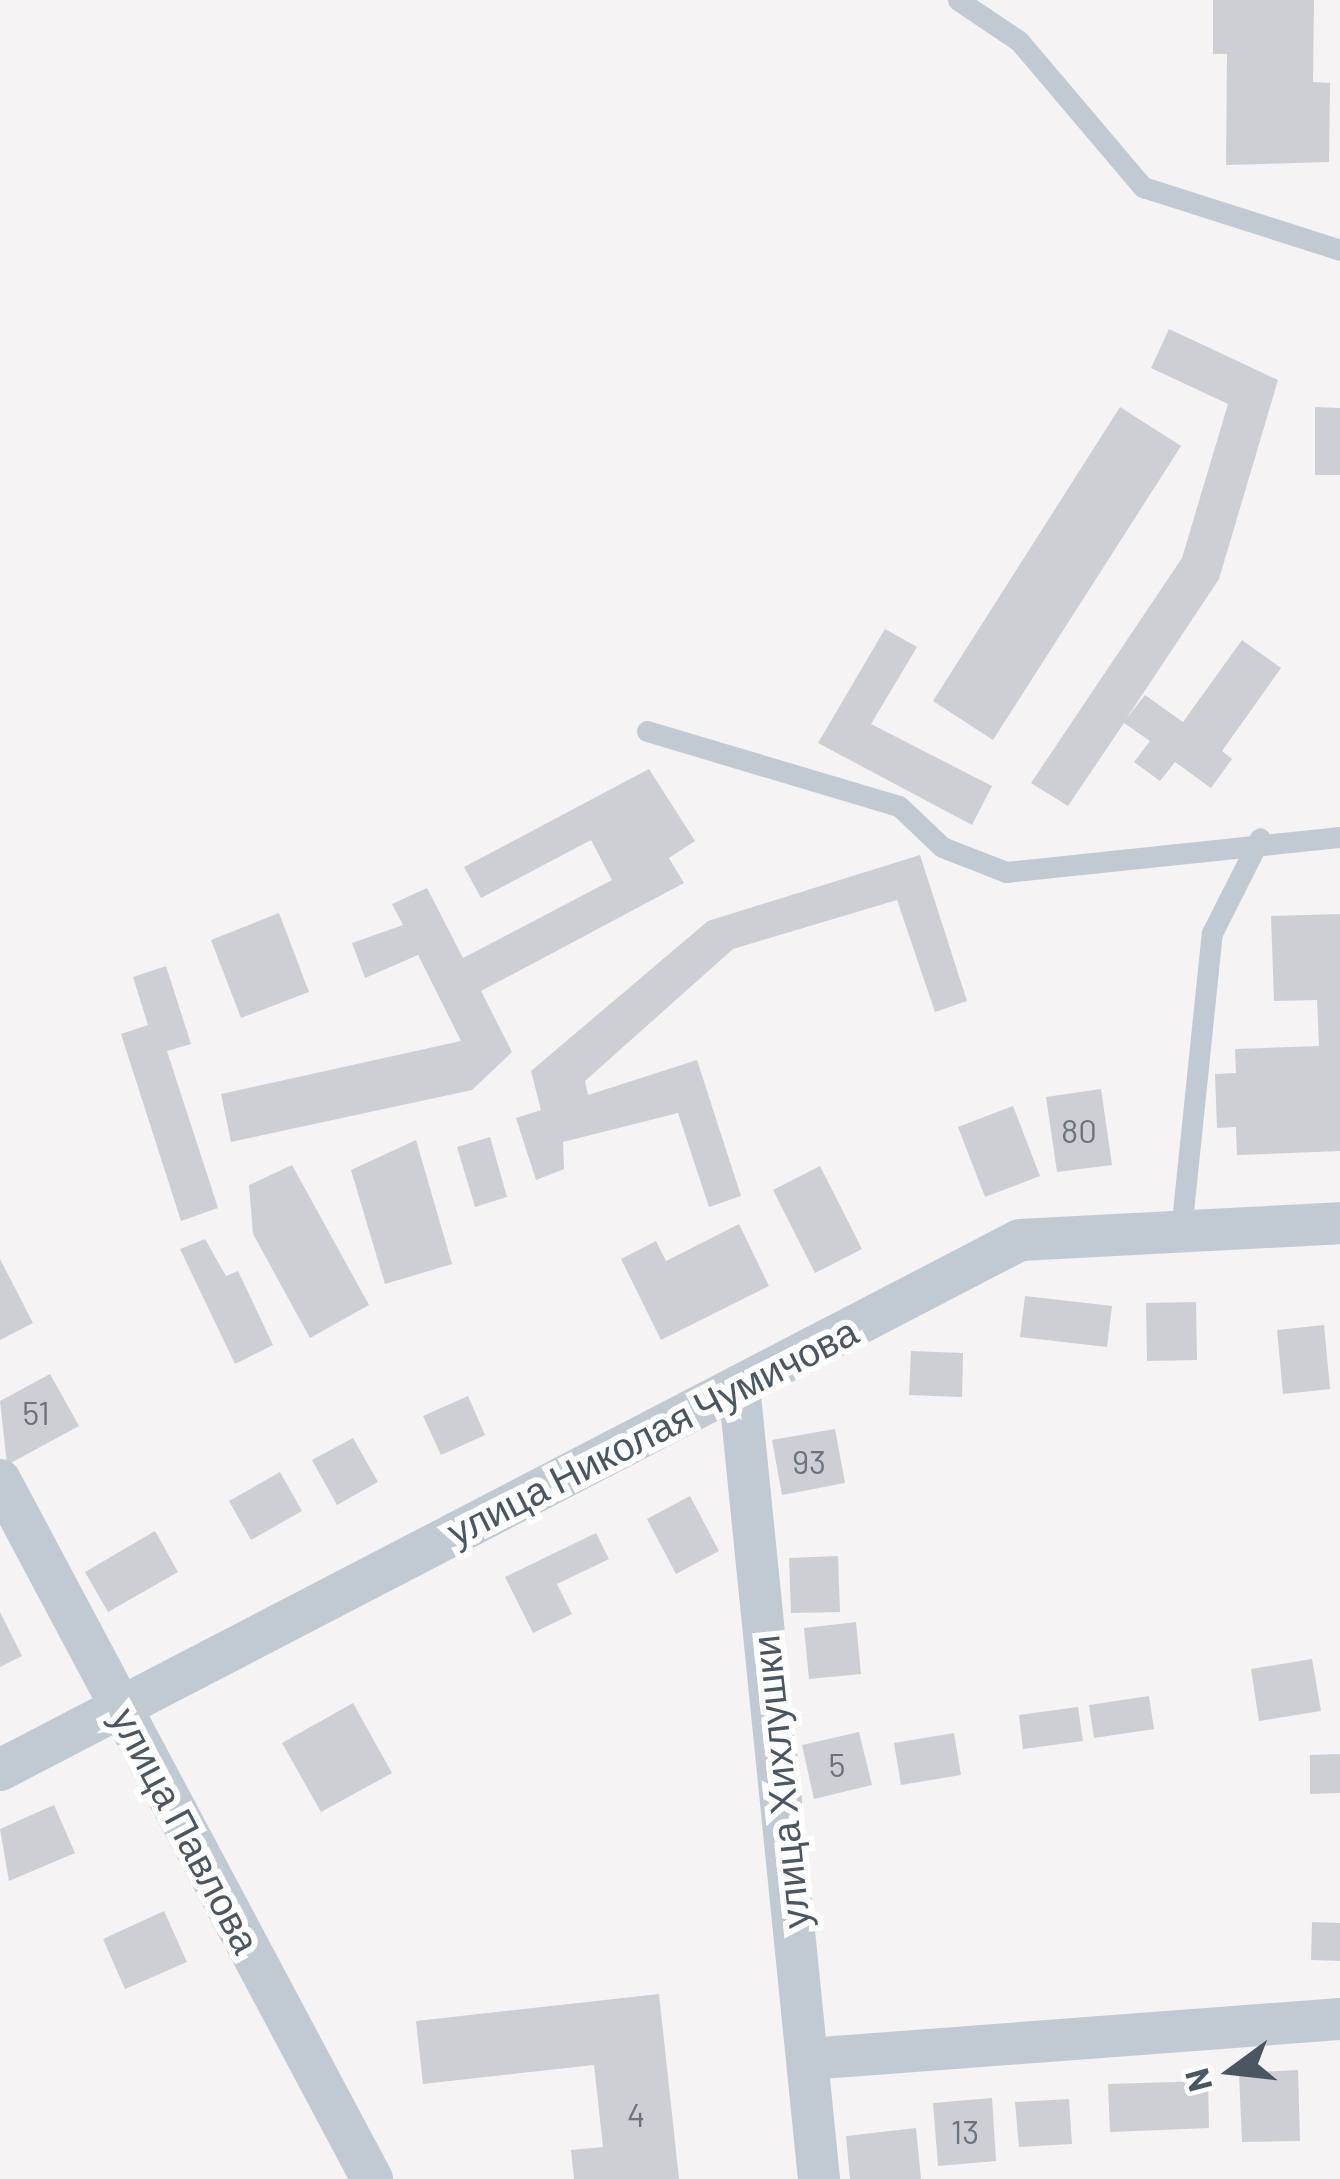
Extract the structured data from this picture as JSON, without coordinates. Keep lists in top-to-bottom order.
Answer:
{
  "streets": {
    "street": ["улица Николая Чумичова", "улица Хихлушки", "улица Павлова"]
  },
  "crossings": [
    ["улица Николая Чумичова", "улица Хихлушки"],
    ["улица Николая Чумичова", "улица Павлова"]
  ],
  "house_numbers": [
    "80",
    "51",
    "93",
    "5",
    "4",
    "13"
  ],
  "north": "left"
}
